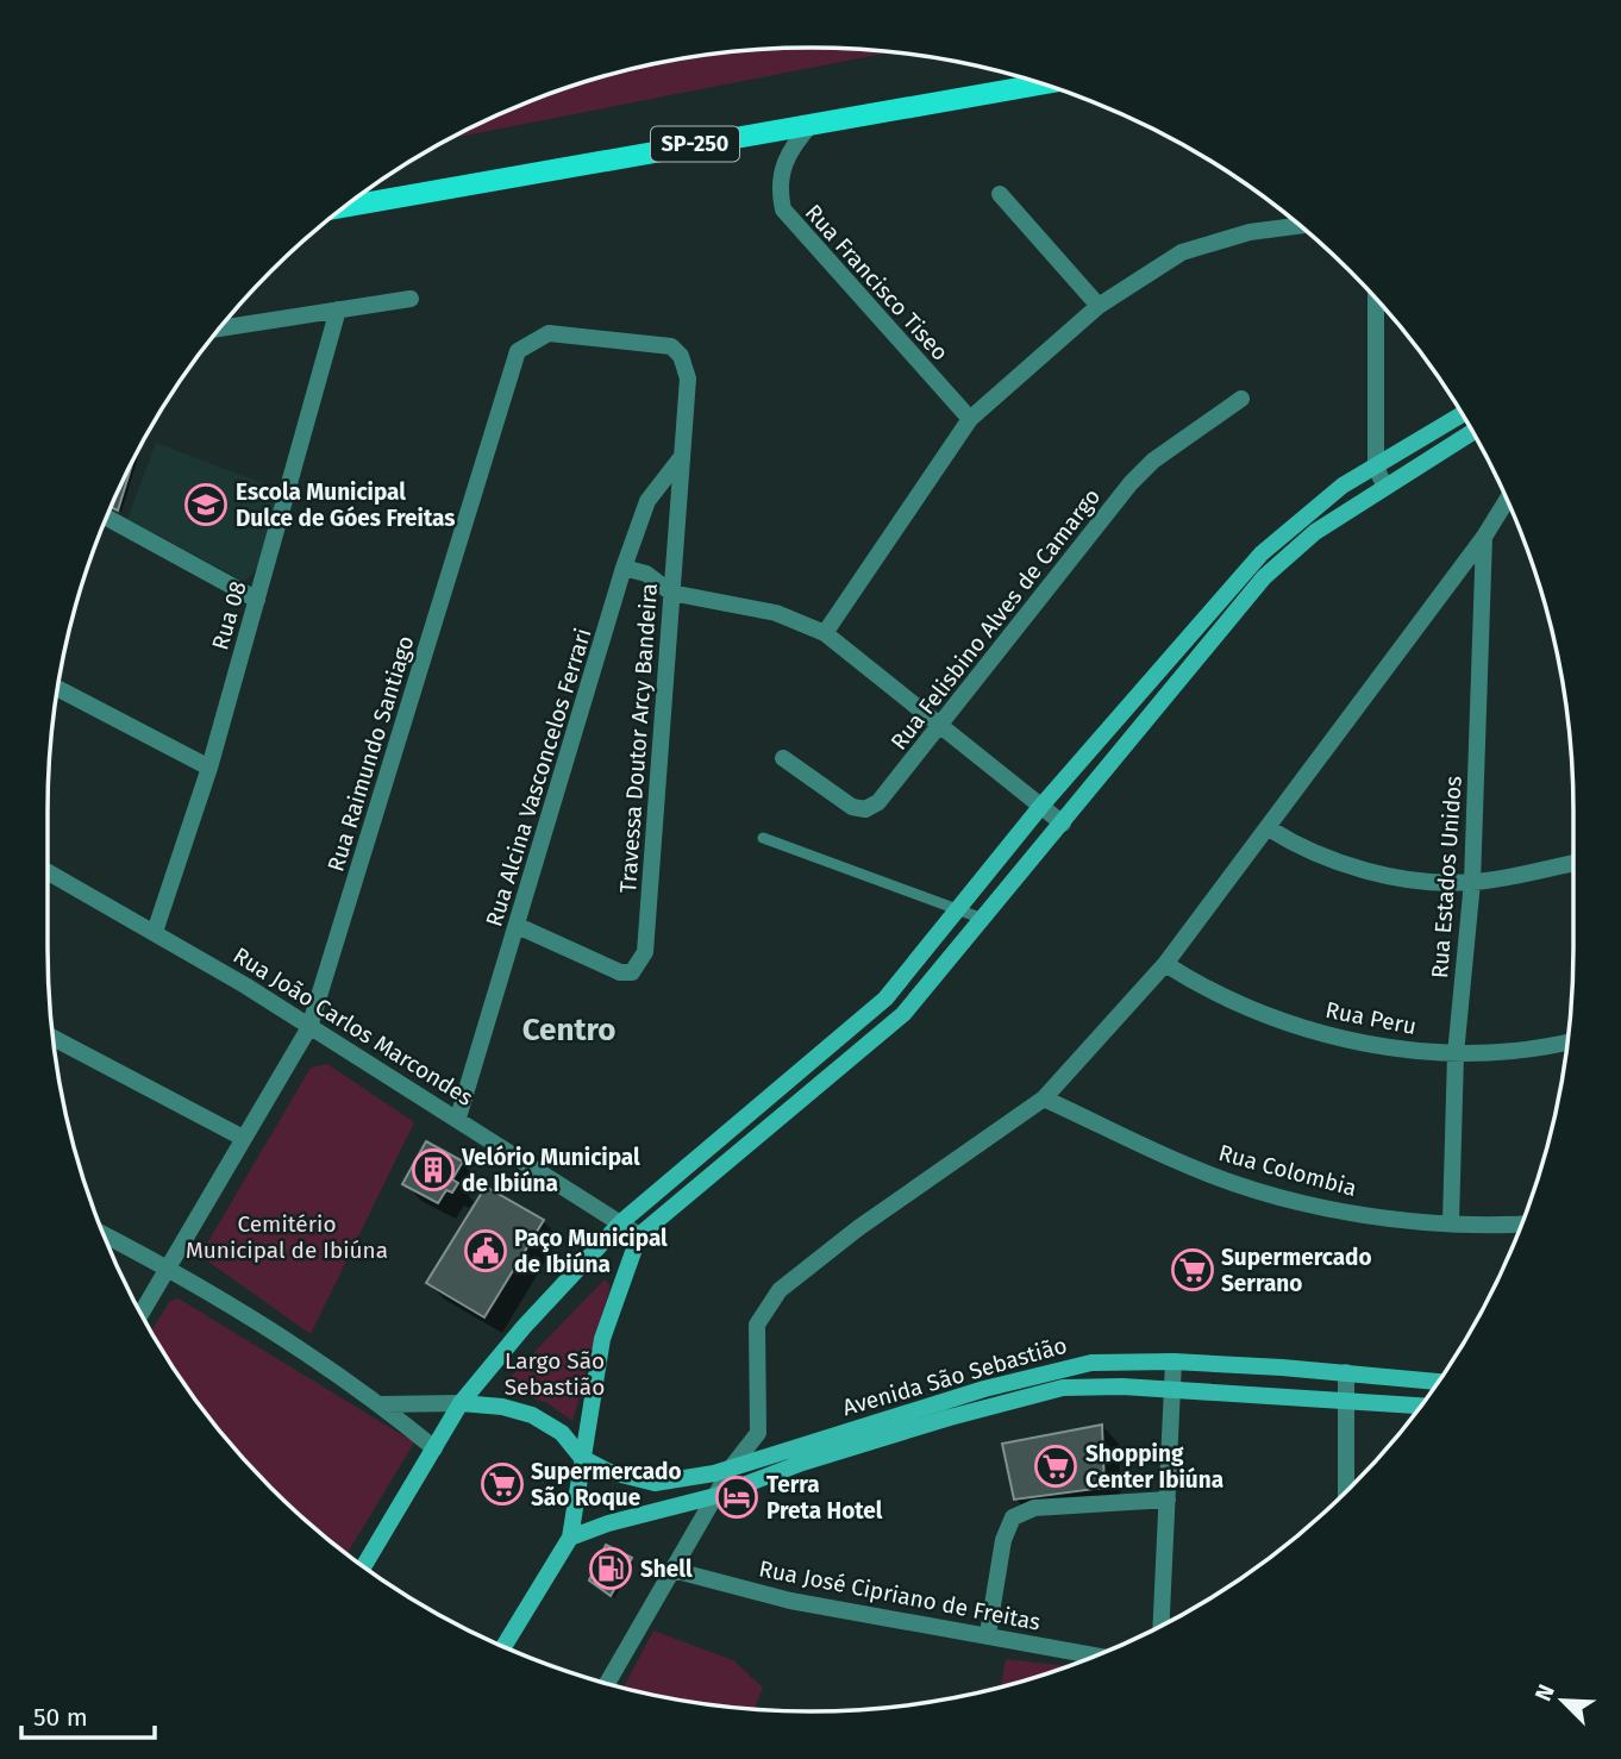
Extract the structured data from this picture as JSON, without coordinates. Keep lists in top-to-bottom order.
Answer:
{
  "streets": {
    "main road": ["SP-250", "Avenida São Sebastião"],
    "street": [
      "Rua Francisco Tiseo",
      "Rua 08",
      "Rua Felisbino Alves de Camargo",
      "Travessa Doutor Arcy Bandeira",
      "Rua Raimundo Santiago",
      "Rua Alcina Vasconcelos Ferrari",
      "Rua Estados Unidos",
      "Rua Peru",
      "Rua João Carlos Marcondes",
      "Rua Colombia",
      "Rua José Cipriano de Freitas"
    ]
  },
  "crossings": [
    ["SP-250", "Rua Francisco Tiseo"],
    ["Rua 08", "Rua João Carlos Marcondes"],
    ["Travessa Doutor Arcy Bandeira", "Rua Raimundo Santiago"],
    ["Travessa Doutor Arcy Bandeira", "Rua Alcina Vasconcelos Ferrari"],
    ["Rua Raimundo Santiago", "Rua João Carlos Marcondes"],
    ["Rua Alcina Vasconcelos Ferrari", "Rua João Carlos Marcondes"],
    ["Rua Estados Unidos", "Rua Peru"],
    ["Rua Estados Unidos", "Rua Colombia"]
  ],
  "districts": ["Centro"],
  "parks": ["Cemitério Municipal de Ibiúna", "Largo São Sebastião"],
  "places": {
    "school or university": ["Escola Municipal Dulce de Góes Freitas"],
    "building": ["Velório Municipal de Ibiúna"],
    "public building": ["Paço Municipal de Ibiúna"],
    "supermarket": ["Supermercado Serrano", "Shopping Center Ibiúna", "Supermercado São Roque"],
    "hotel": ["Terra Preta Hotel"],
    "fuel station": ["Shell"]
  },
  "scale_bar": "50 m",
  "north": "top left"
}
